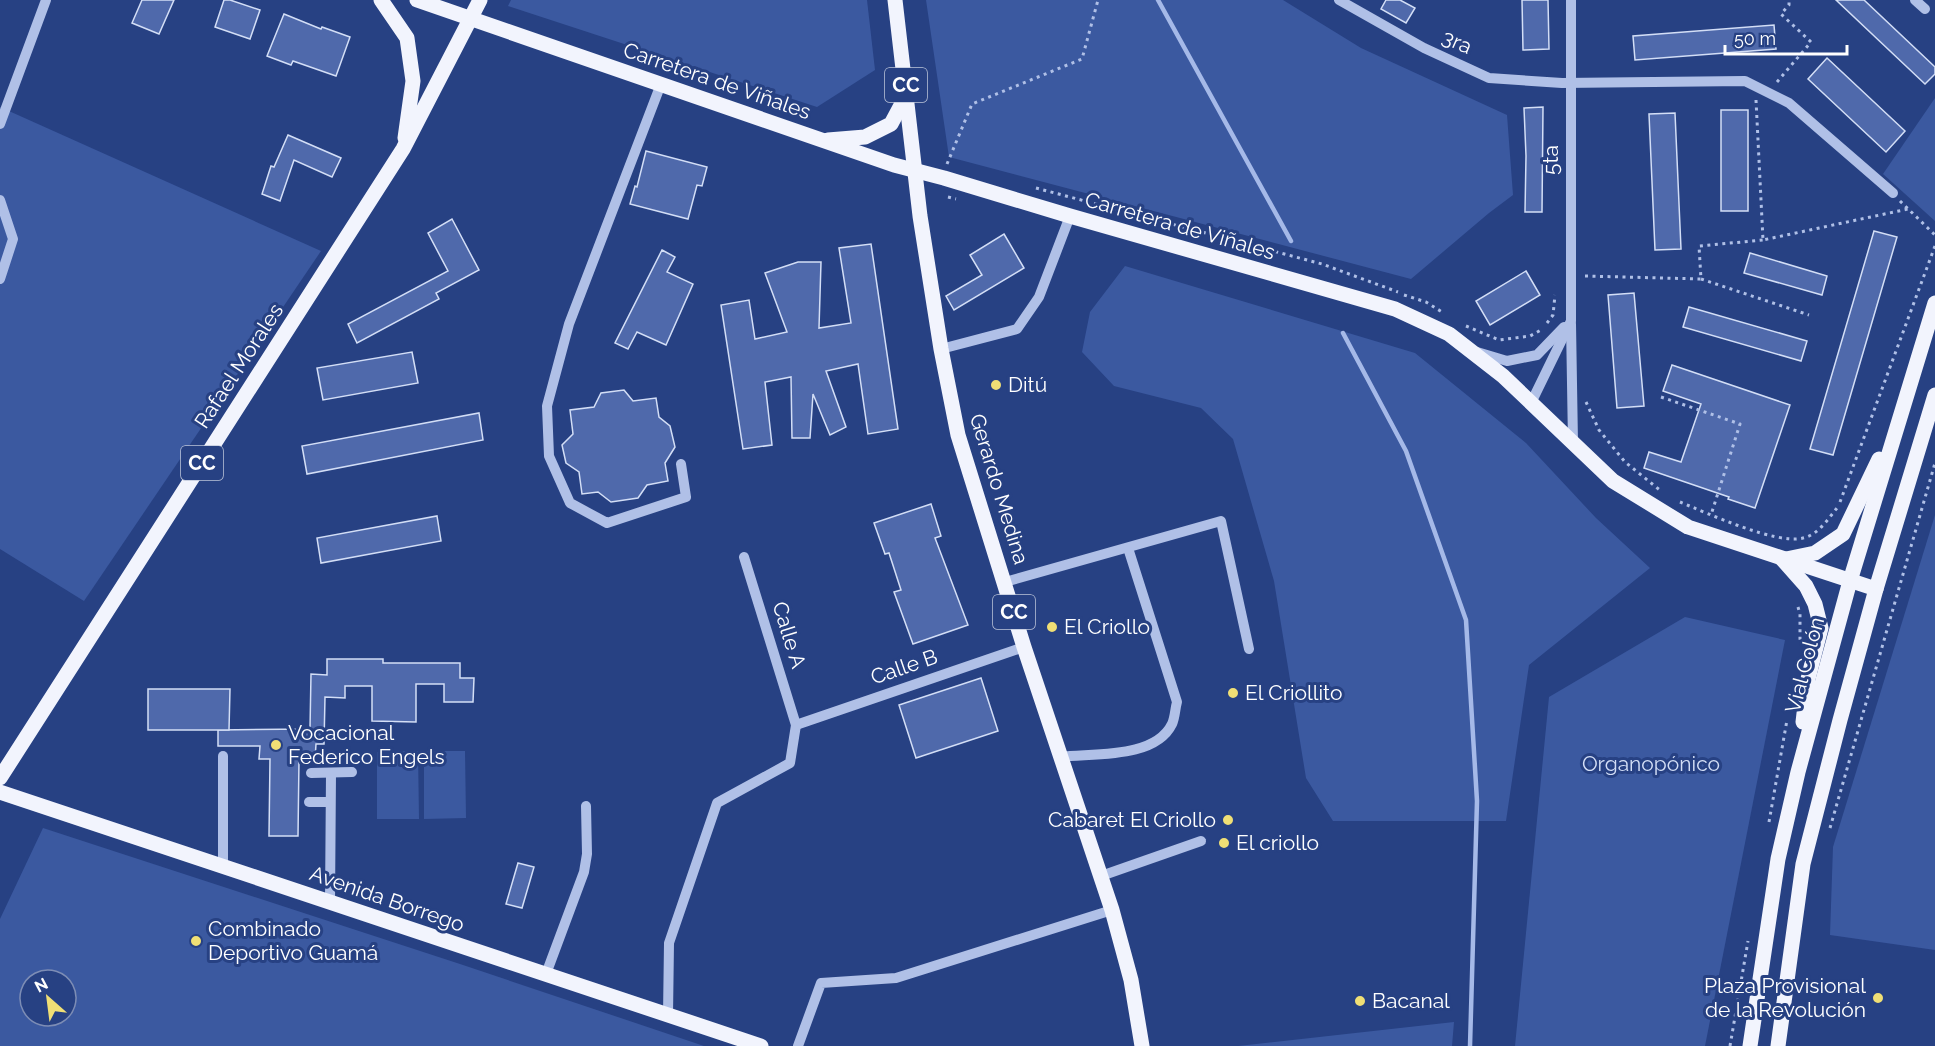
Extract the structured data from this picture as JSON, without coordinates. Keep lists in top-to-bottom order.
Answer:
{
  "streets": {
    "main road": [
      "Carretera de Viñales",
      "CC",
      "Rafael Morales",
      "Gerardo Medina",
      "Vial Colón",
      "Avenida Borrego"
    ],
    "street": [
      "3ra",
      "5ta",
      "Calle A",
      "Calle B"
    ]
  },
  "crossings": [
    ["3ra", "5ta"],
    ["Carretera de Viñales", "5ta"],
    ["Carretera de Viñales", "Rafael Morales"],
    ["Carretera de Viñales", "Gerardo Medina"],
    ["Carretera de Viñales", "Vial Colón"],
    ["Gerardo Medina", "Calle B"],
    ["Calle A", "Calle B"]
  ],
  "parks": ["Organopónico"],
  "places": [
    "Ditú",
    "El Criollo",
    "El Criollito",
    "Vocacional Federico Engels",
    "Cabaret El Criollo",
    "El criollo",
    "Combinado Deportivo Guamá",
    "Plaza Provisional de la Revolución",
    "Bacanal"
  ],
  "scale_bar": "50 m",
  "north": "top left"
}
